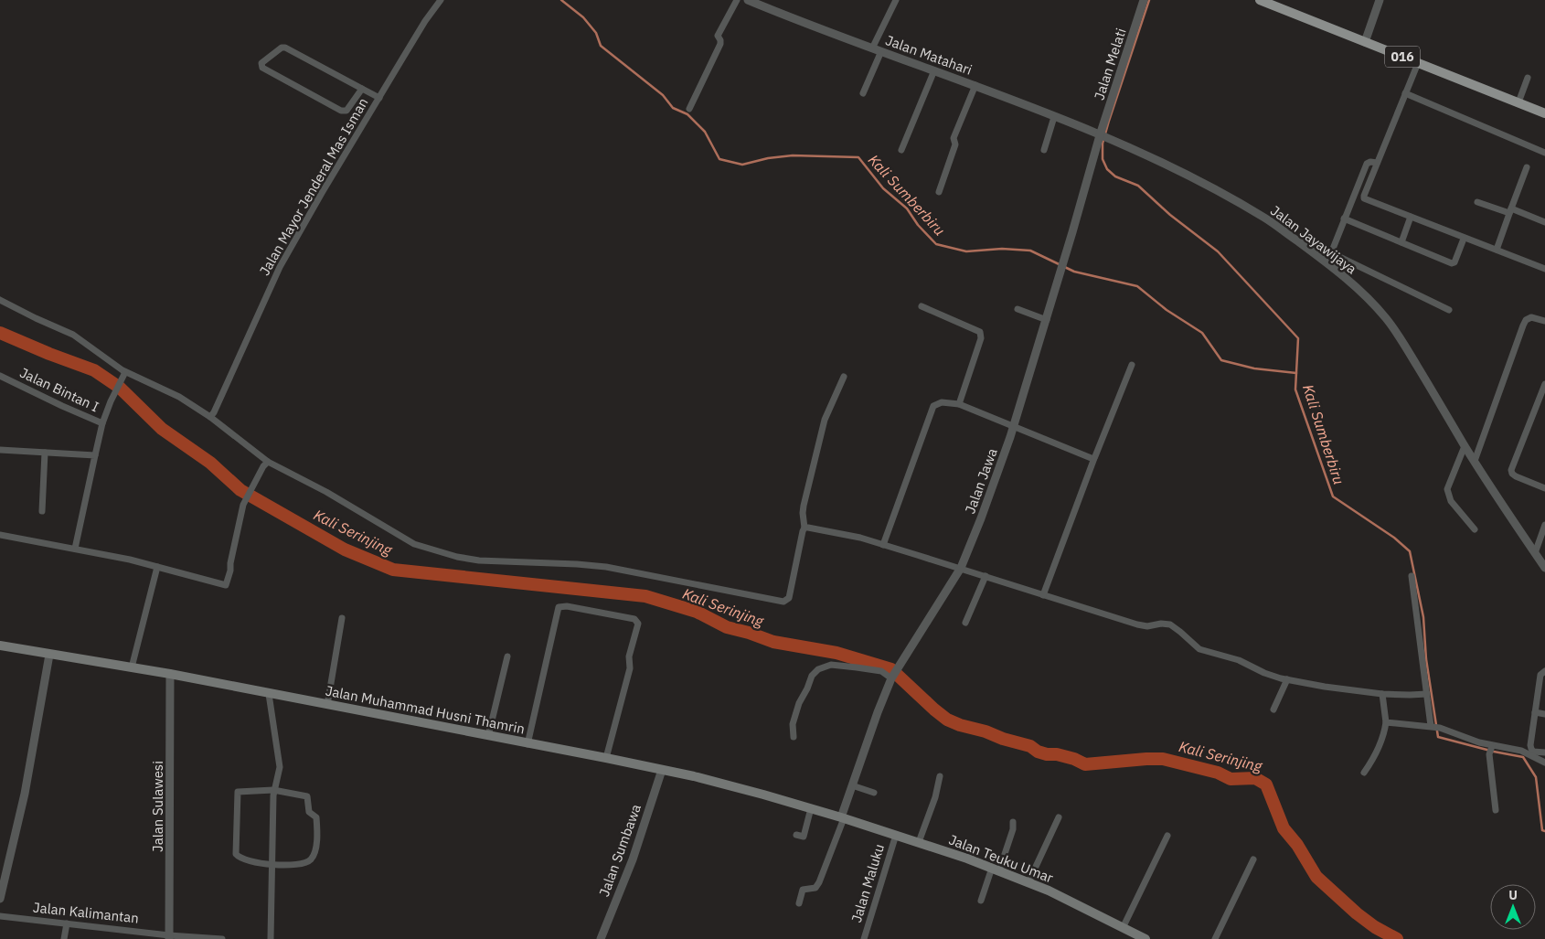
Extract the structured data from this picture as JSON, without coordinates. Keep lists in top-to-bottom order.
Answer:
{
  "streets": {
    "main road": ["016", "Jalan Muhammad Husni Thamrin", "Jalan Teuku Umar"],
    "street": [
      "Jalan Matahari",
      "Jalan Melati",
      "Jalan Mayor Jenderal Mas Isman",
      "Jalan Jayawijaya",
      "Jalan Bintan I",
      "Jalan Jawa",
      "Jalan Sulawesi",
      "Jalan Sumbawa",
      "Jalan Maluku",
      "Jalan Kalimantan"
    ]
  },
  "crossings": [
    ["Jalan Matahari", "Jalan Melati"],
    ["Jalan Matahari", "Jalan Jayawijaya"],
    ["Jalan Matahari", "Jalan Jawa"],
    ["Jalan Melati", "Jalan Jayawijaya"],
    ["Jalan Melati", "Jalan Jawa"],
    ["Jalan Jayawijaya", "Jalan Jawa"],
    ["Jalan Jawa", "Jalan Muhammad Husni Thamrin"],
    ["Jalan Jawa", "Jalan Teuku Umar"],
    ["Jalan Muhammad Husni Thamrin", "Jalan Sulawesi"],
    ["Jalan Muhammad Husni Thamrin", "Jalan Sumbawa"],
    ["Jalan Muhammad Husni Thamrin", "Jalan Teuku Umar"],
    ["Jalan Sulawesi", "Jalan Kalimantan"],
    ["Jalan Teuku Umar", "Jalan Maluku"]
  ],
  "water": ["Kali Sumberbiru", "Kali Serinjing"],
  "north": "top"
}
